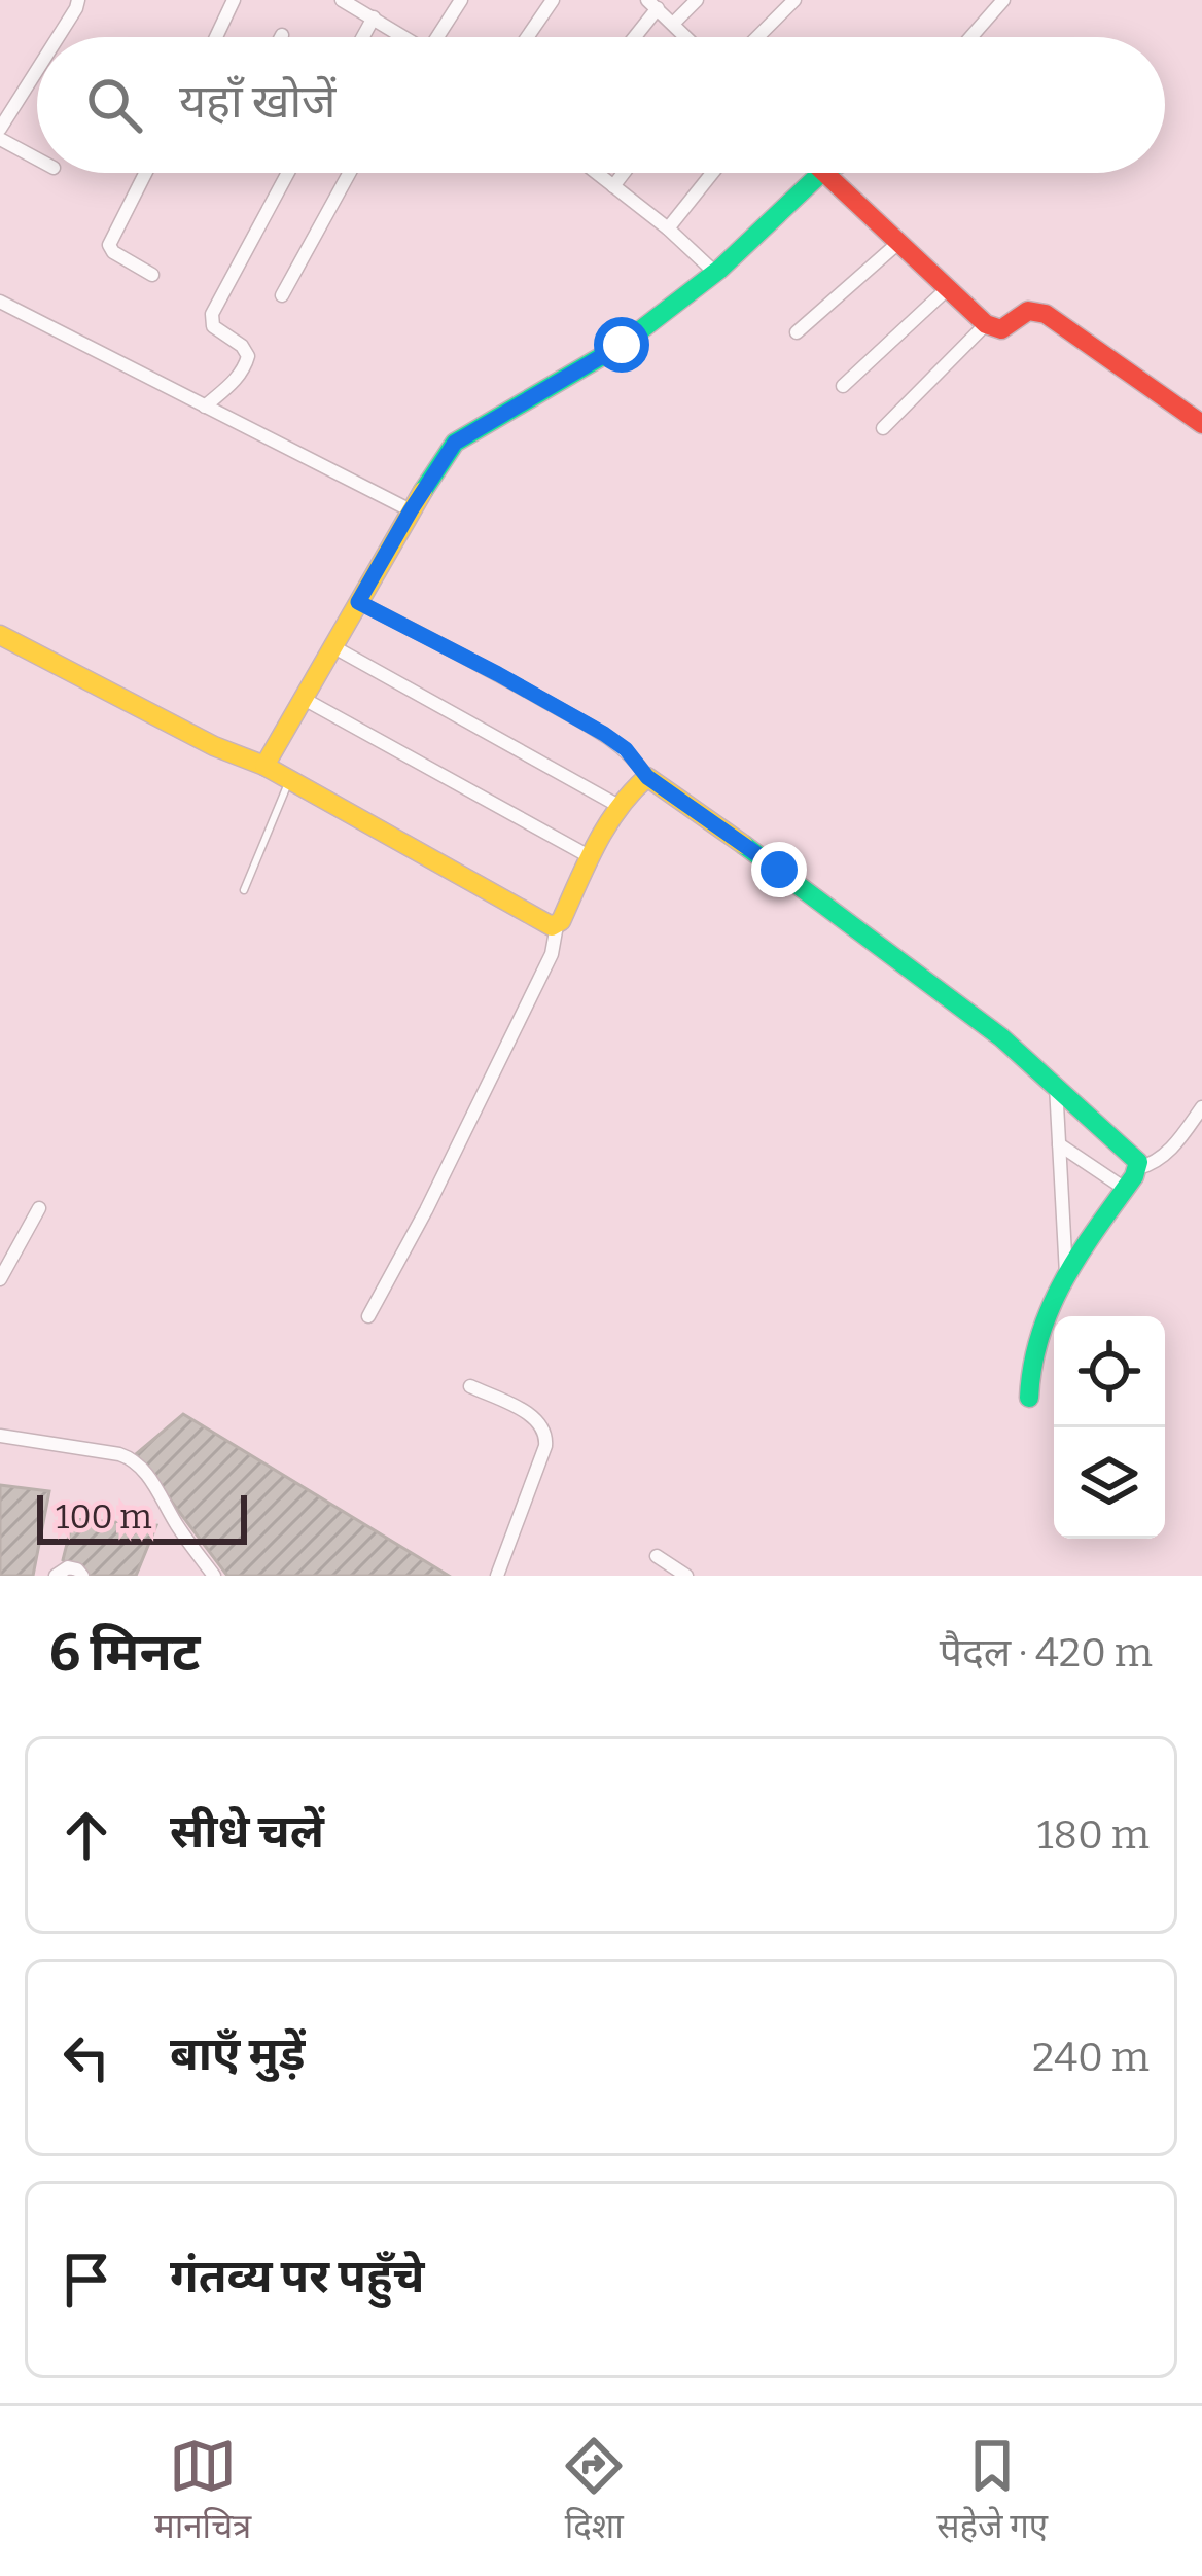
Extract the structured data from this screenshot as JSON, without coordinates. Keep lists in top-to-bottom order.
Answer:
{
  "scale_bar": "100 m",
  "page": {
    "search": "यहाँ खोजें",
    "scale": "100 m",
    "heading": ["6 मिनट", "पैदल · 420 m"],
    "list": [
      ["सीधे चलें", "180 m"],
      ["बाएँ मुड़ें", "240 m"],
      "गंतव्य पर पहुँचे"
    ],
    "nav": ["मानचित्र", "दिशा", "सहेजे गए"]
  }
}
